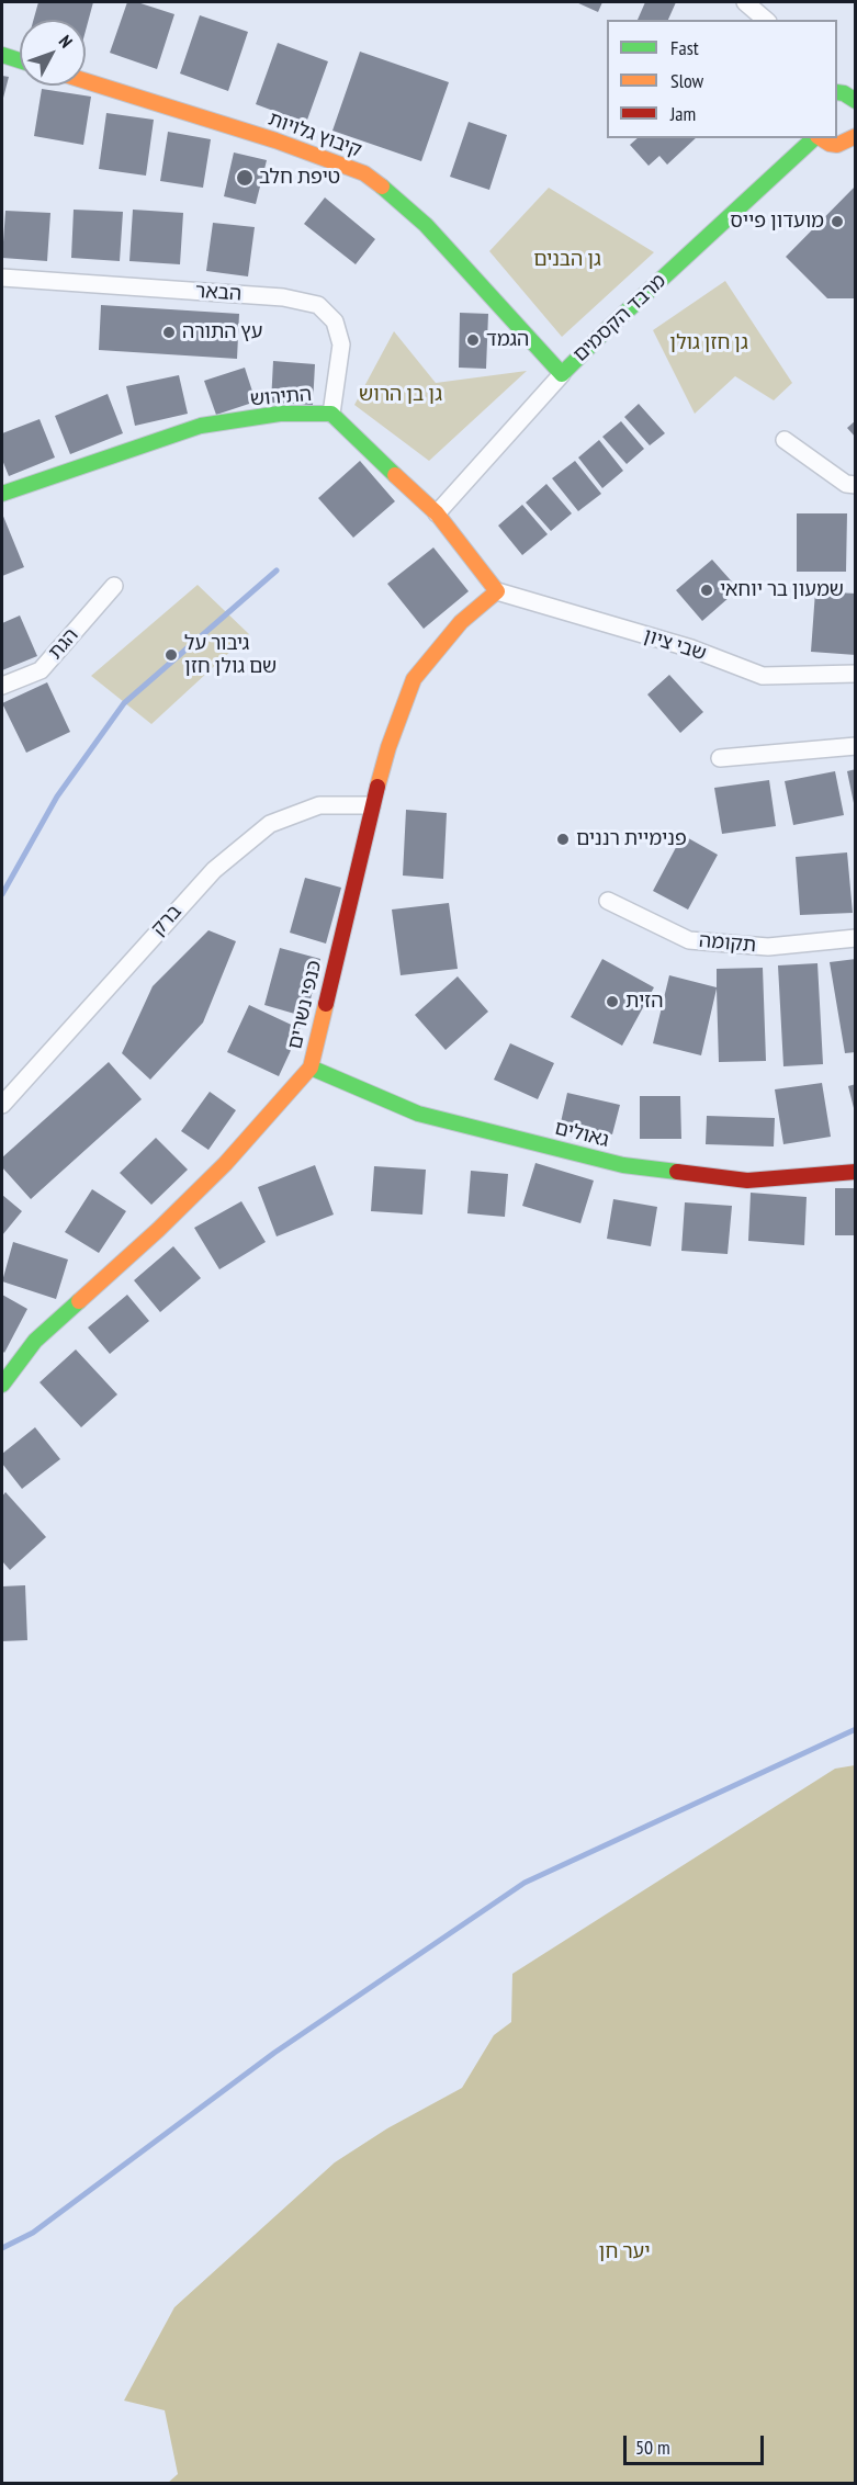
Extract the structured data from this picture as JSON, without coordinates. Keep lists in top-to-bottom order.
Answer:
{
  "streets": {
    "street": [
      "קיבוץ גלויות",
      "הבאר",
      "מרבד הקסמים",
      "התירוש",
      "הגת",
      "שבי ציון",
      "ברק",
      "תקומה",
      "כנפי נשרים",
      "גאולים"
    ]
  },
  "crossings": [
    ["קיבוץ גלויות", "מרבד הקסמים"],
    ["הבאר", "התירוש"],
    ["מרבד הקסמים", "התירוש"],
    ["התירוש", "שבי ציון"],
    ["התירוש", "כנפי נשרים"],
    ["שבי ציון", "כנפי נשרים"],
    ["ברק", "כנפי נשרים"],
    ["כנפי נשרים", "גאולים"]
  ],
  "parks": [
    "גן הבנים",
    "גן חזן גולן",
    "גן בן הרוש",
    "יער חן"
  ],
  "places": [
    "טיפת חלב",
    "מועדון פייס",
    "עץ התורה",
    "הגמד",
    "שמעון בר יוחאי",
    "גיבור על שם גולן חזן",
    "פנימיית רננים",
    "הזית"
  ],
  "legend": ["Fast", "Slow", "Jam"],
  "scale_bar": "50 m",
  "north": "top right"
}
